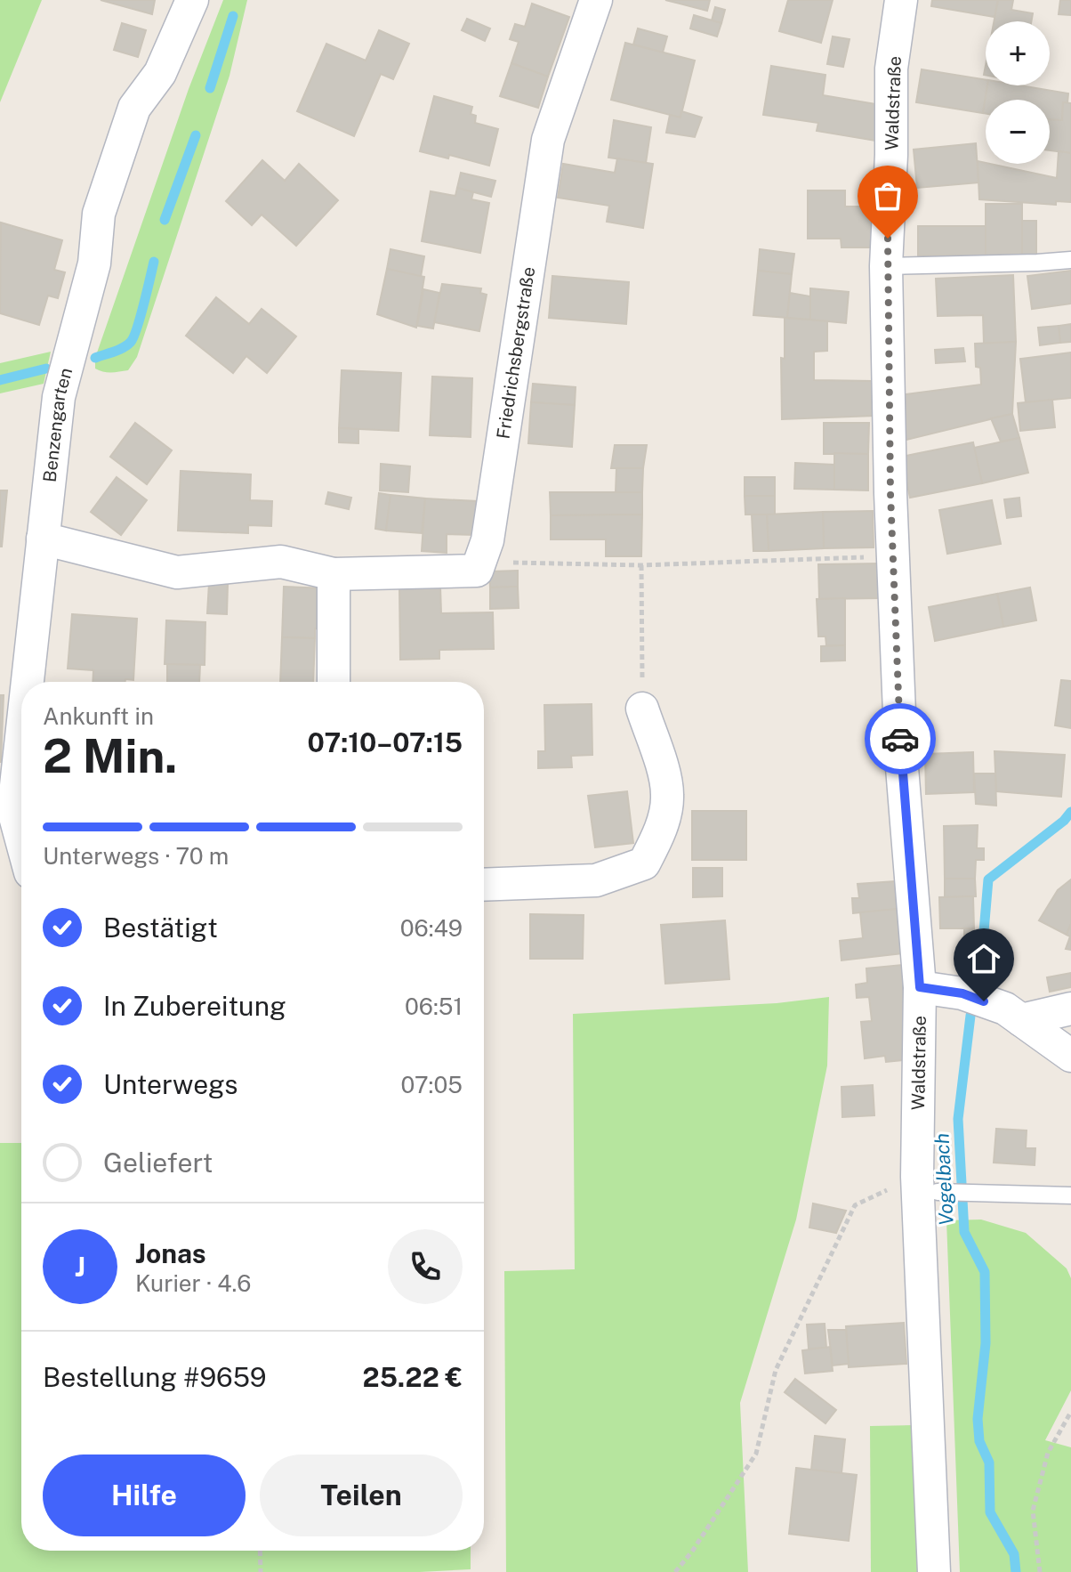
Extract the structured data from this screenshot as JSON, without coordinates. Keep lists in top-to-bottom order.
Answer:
{
  "streets": {
    "street": ["Waldstraße", "Friedrichsbergstraße", "Benzengarten"]
  },
  "water": ["Vogelbach"],
  "page": {
    "map_buttons": ["+", "−"],
    "heading": ["2 Min.", "Ankunft in", "07:10–07:15"],
    "panel": [
      "Jonas",
      "Kurier · 4.6",
      "Bestellung #9659",
      "25.22 €"
    ],
    "bar": "Unterwegs · 70 m",
    "list": [
      ["Bestätigt", "06:49"],
      ["In Zubereitung", "06:51"],
      ["Unterwegs", "07:05"],
      "Geliefert"
    ],
    "round": "J",
    "buttons": ["Hilfe", "Teilen"]
  }
}
